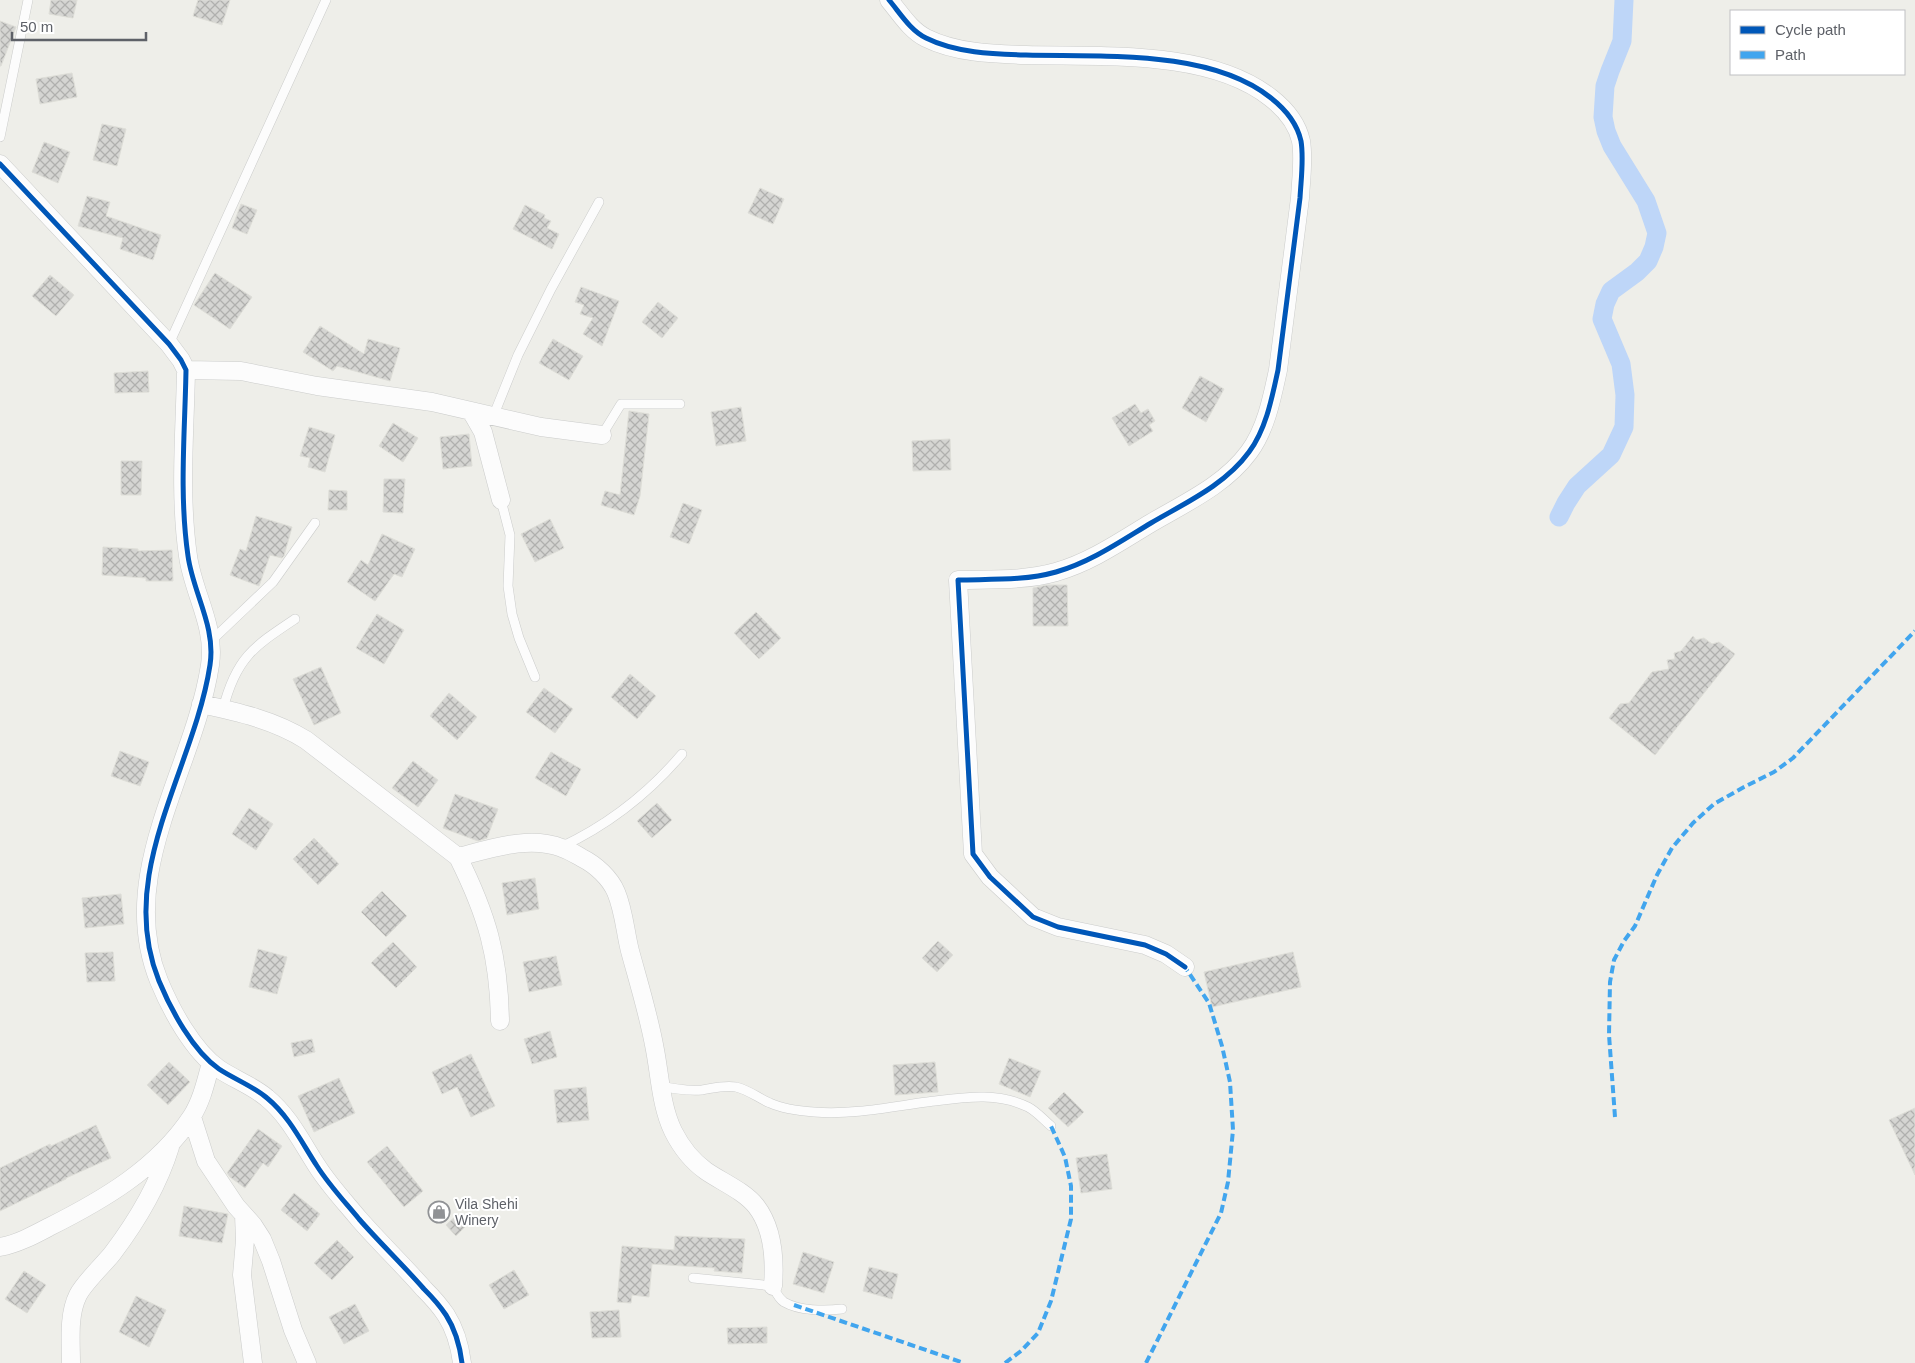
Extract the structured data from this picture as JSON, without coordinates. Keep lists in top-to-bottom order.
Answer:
{
  "places": {
    "shop": ["Vila Shehi Winery"]
  },
  "legend": ["Cycle path", "Path"],
  "scale_bar": "50 m"
}
